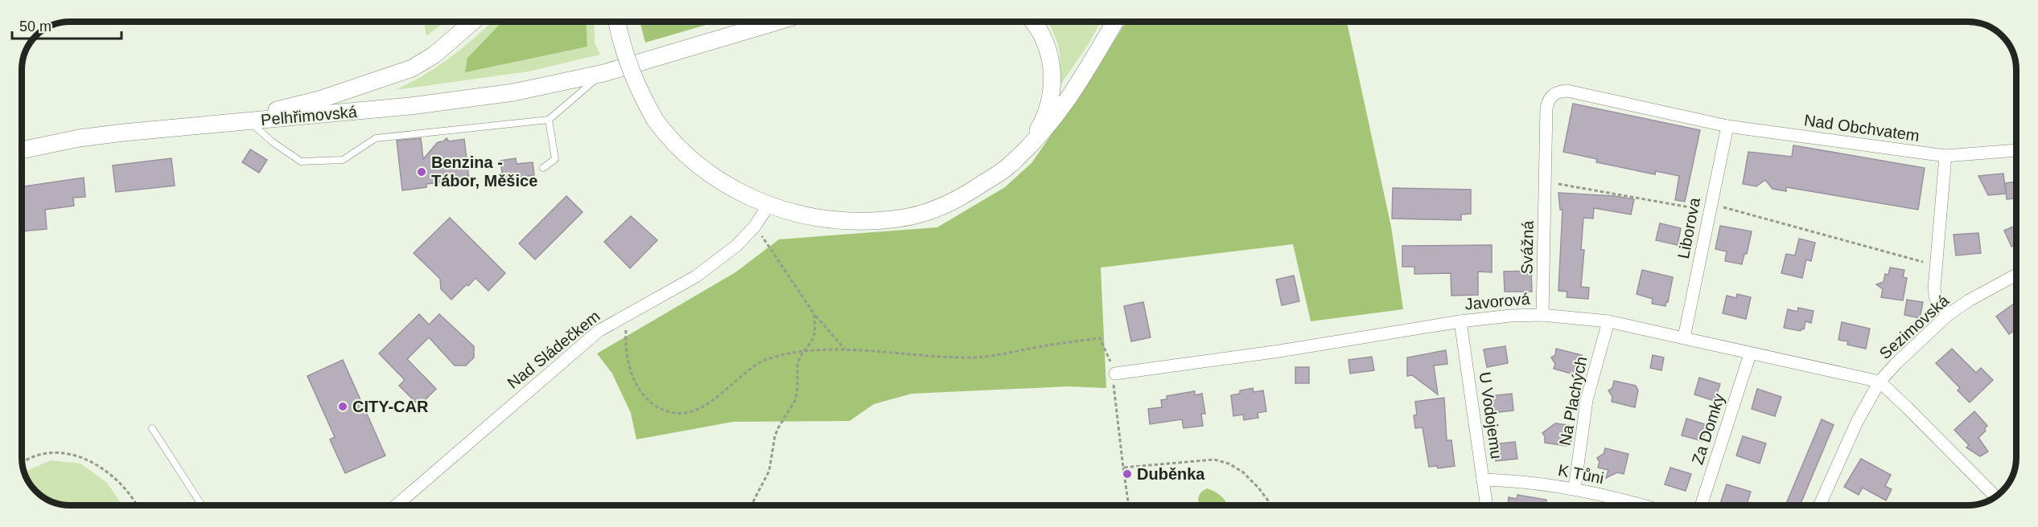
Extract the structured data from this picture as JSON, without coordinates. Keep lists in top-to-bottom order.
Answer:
{
  "streets": {
    "main road": ["Pelhřimovská"],
    "street": [
      "Nad Obchvatem",
      "Liborova",
      "Svážná",
      "Javorová",
      "Sezimovská",
      "Nad Sládečkem",
      "Na Plachých",
      "U Vodojemu",
      "Za Domky",
      "K Tůni"
    ]
  },
  "crossings": [
    ["Nad Obchvatem", "Liborova"],
    ["Nad Obchvatem", "Svážná"],
    ["Liborova", "Javorová"],
    ["Svážná", "Javorová"],
    ["Javorová", "Sezimovská"],
    ["Javorová", "Na Plachých"],
    ["Javorová", "U Vodojemu"],
    ["Javorová", "Za Domky"],
    ["Na Plachých", "K Tůni"],
    ["U Vodojemu", "K Tůni"]
  ],
  "places": ["Benzina - Tábor, Měšice", "CITY-CAR", "Duběnka"],
  "scale_bar": "50 m"
}
